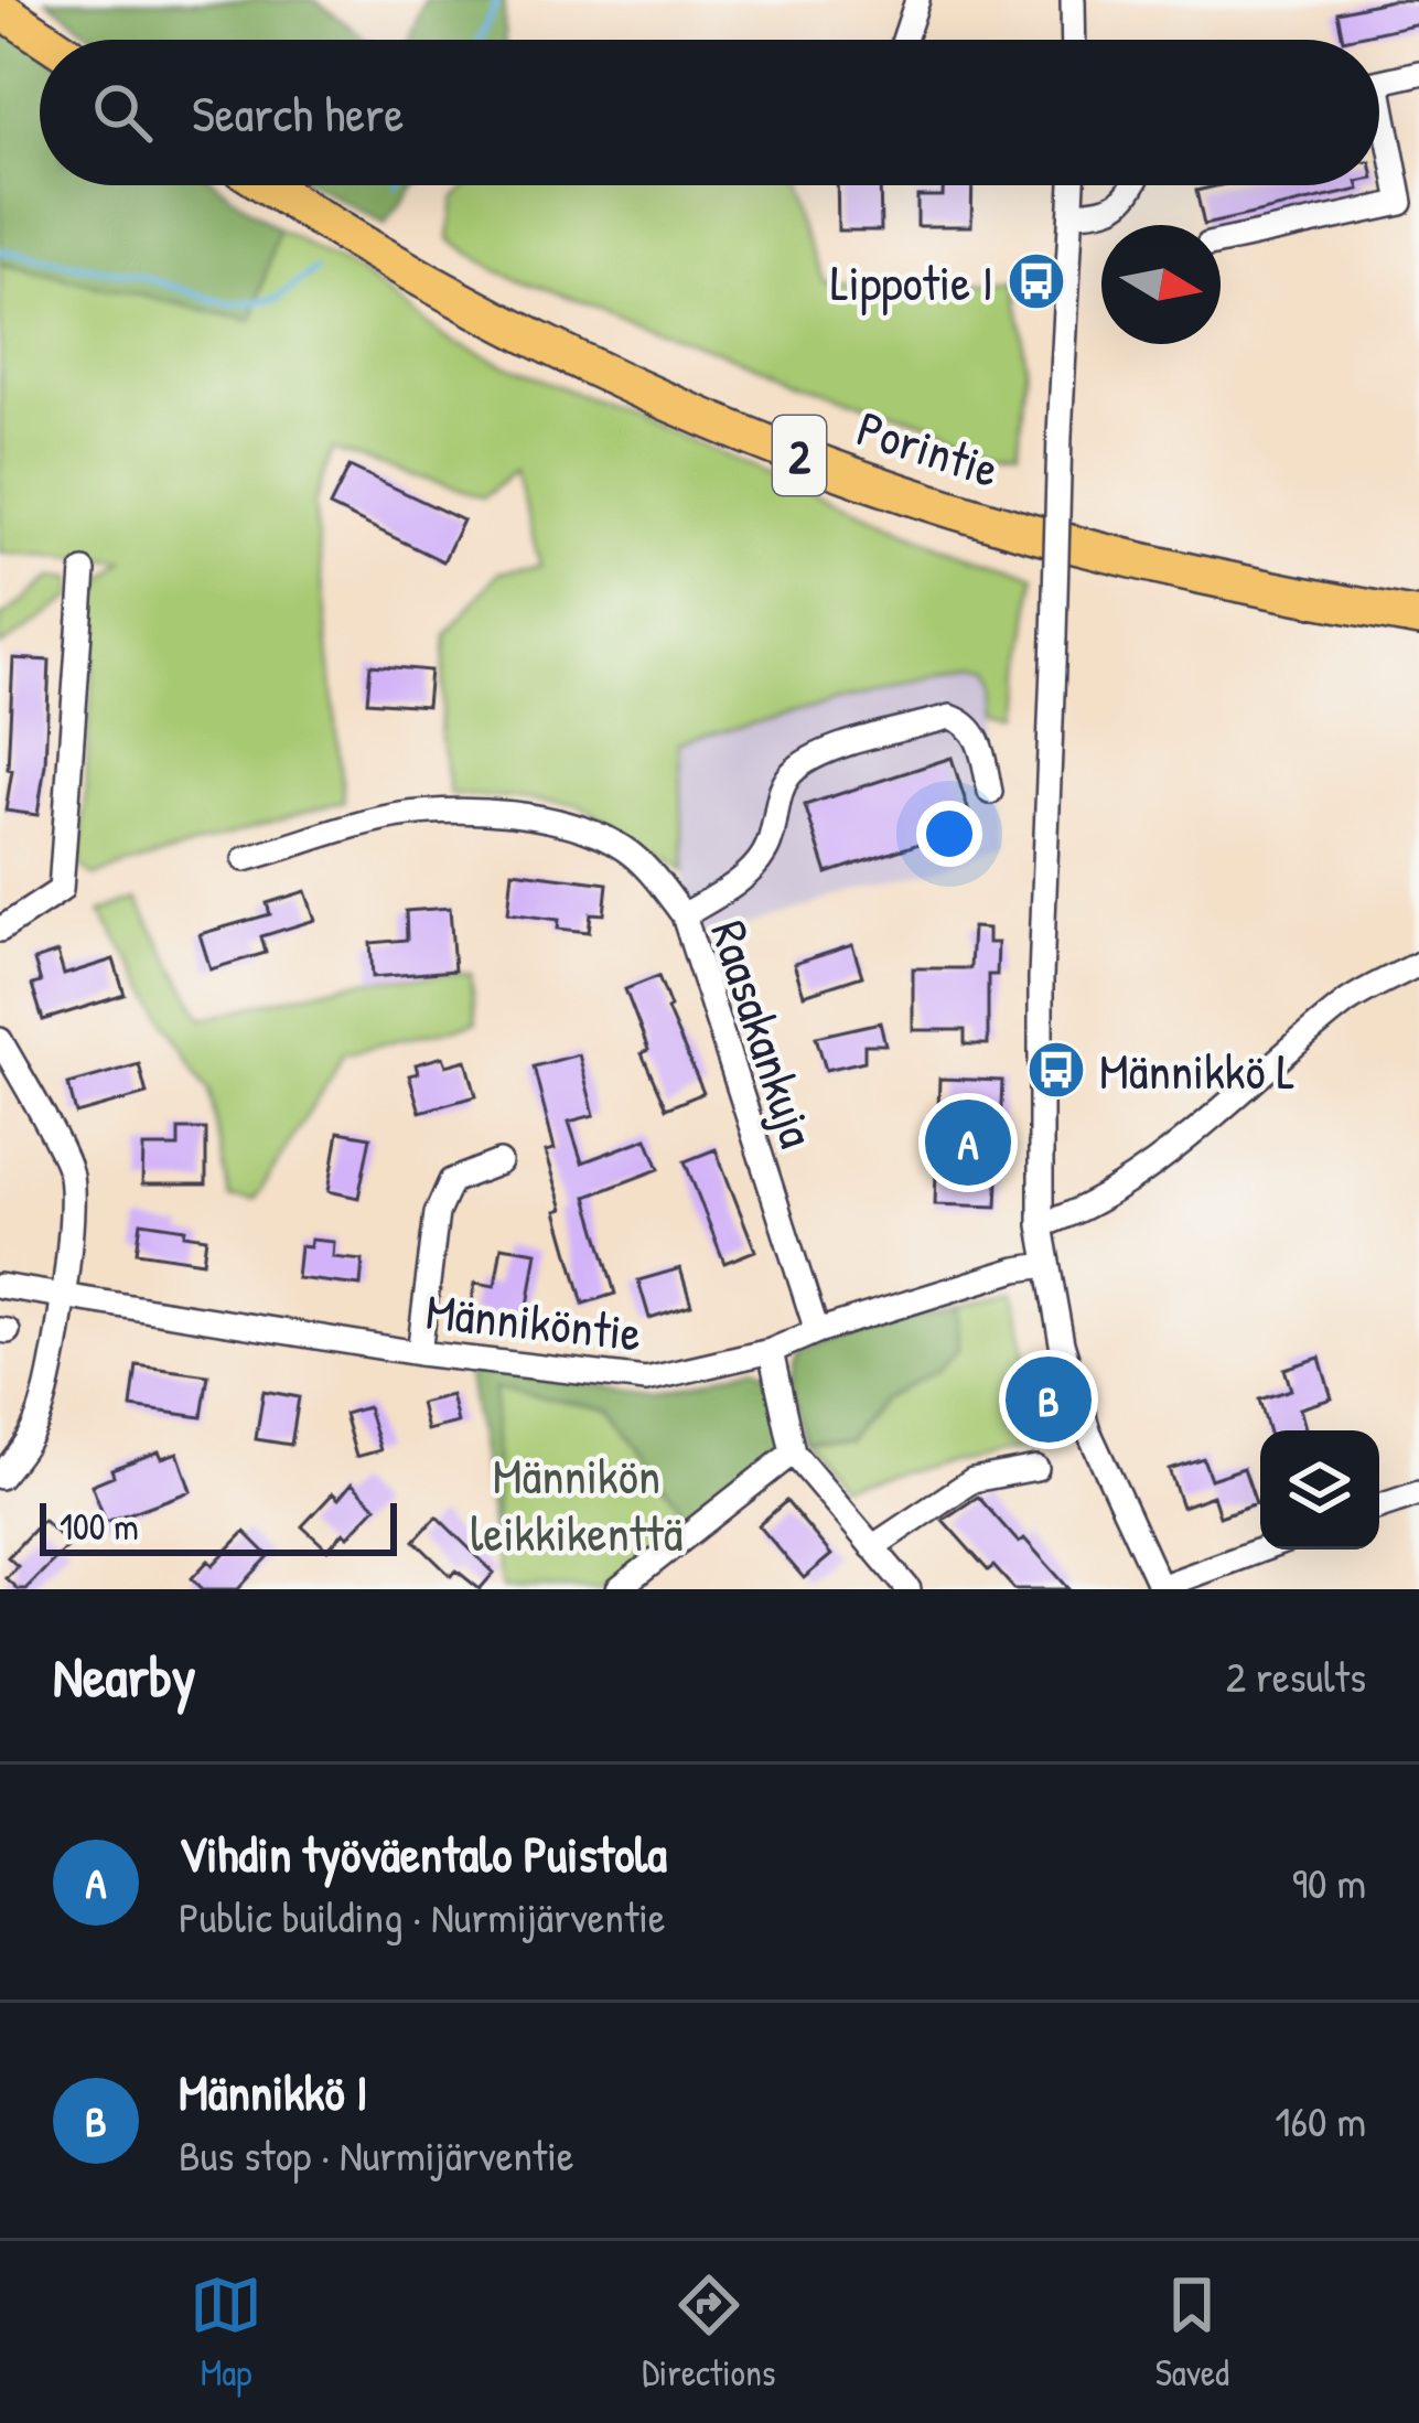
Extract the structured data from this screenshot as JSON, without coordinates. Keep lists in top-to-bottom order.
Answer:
{
  "streets": {
    "highway": ["Porintie", "2"],
    "street": ["Raasakankuja", "Männiköntie"]
  },
  "crossings": [
    ["Raasakankuja", "Männiköntie"]
  ],
  "parks": ["Männikön leikkikenttä"],
  "places": {
    "bus stop": ["Lippotie I", "Männikkö L"]
  },
  "scale_bar": "100 m",
  "north": "right",
  "page": {
    "search": "Search here",
    "pins": ["A", "B"],
    "scale": "100 m",
    "heading": ["Nearby", "2 results"],
    "list": [
      {
        "mark": "A",
        "name": "Vihdin työväentalo Puistola",
        "note": "Public building · Nurmijärventie",
        "value": "90 m"
      },
      {
        "mark": "B",
        "name": "Männikkö I",
        "note": "Bus stop · Nurmijärventie",
        "value": "160 m"
      }
    ],
    "nav": ["Map", "Directions", "Saved"]
  }
}
